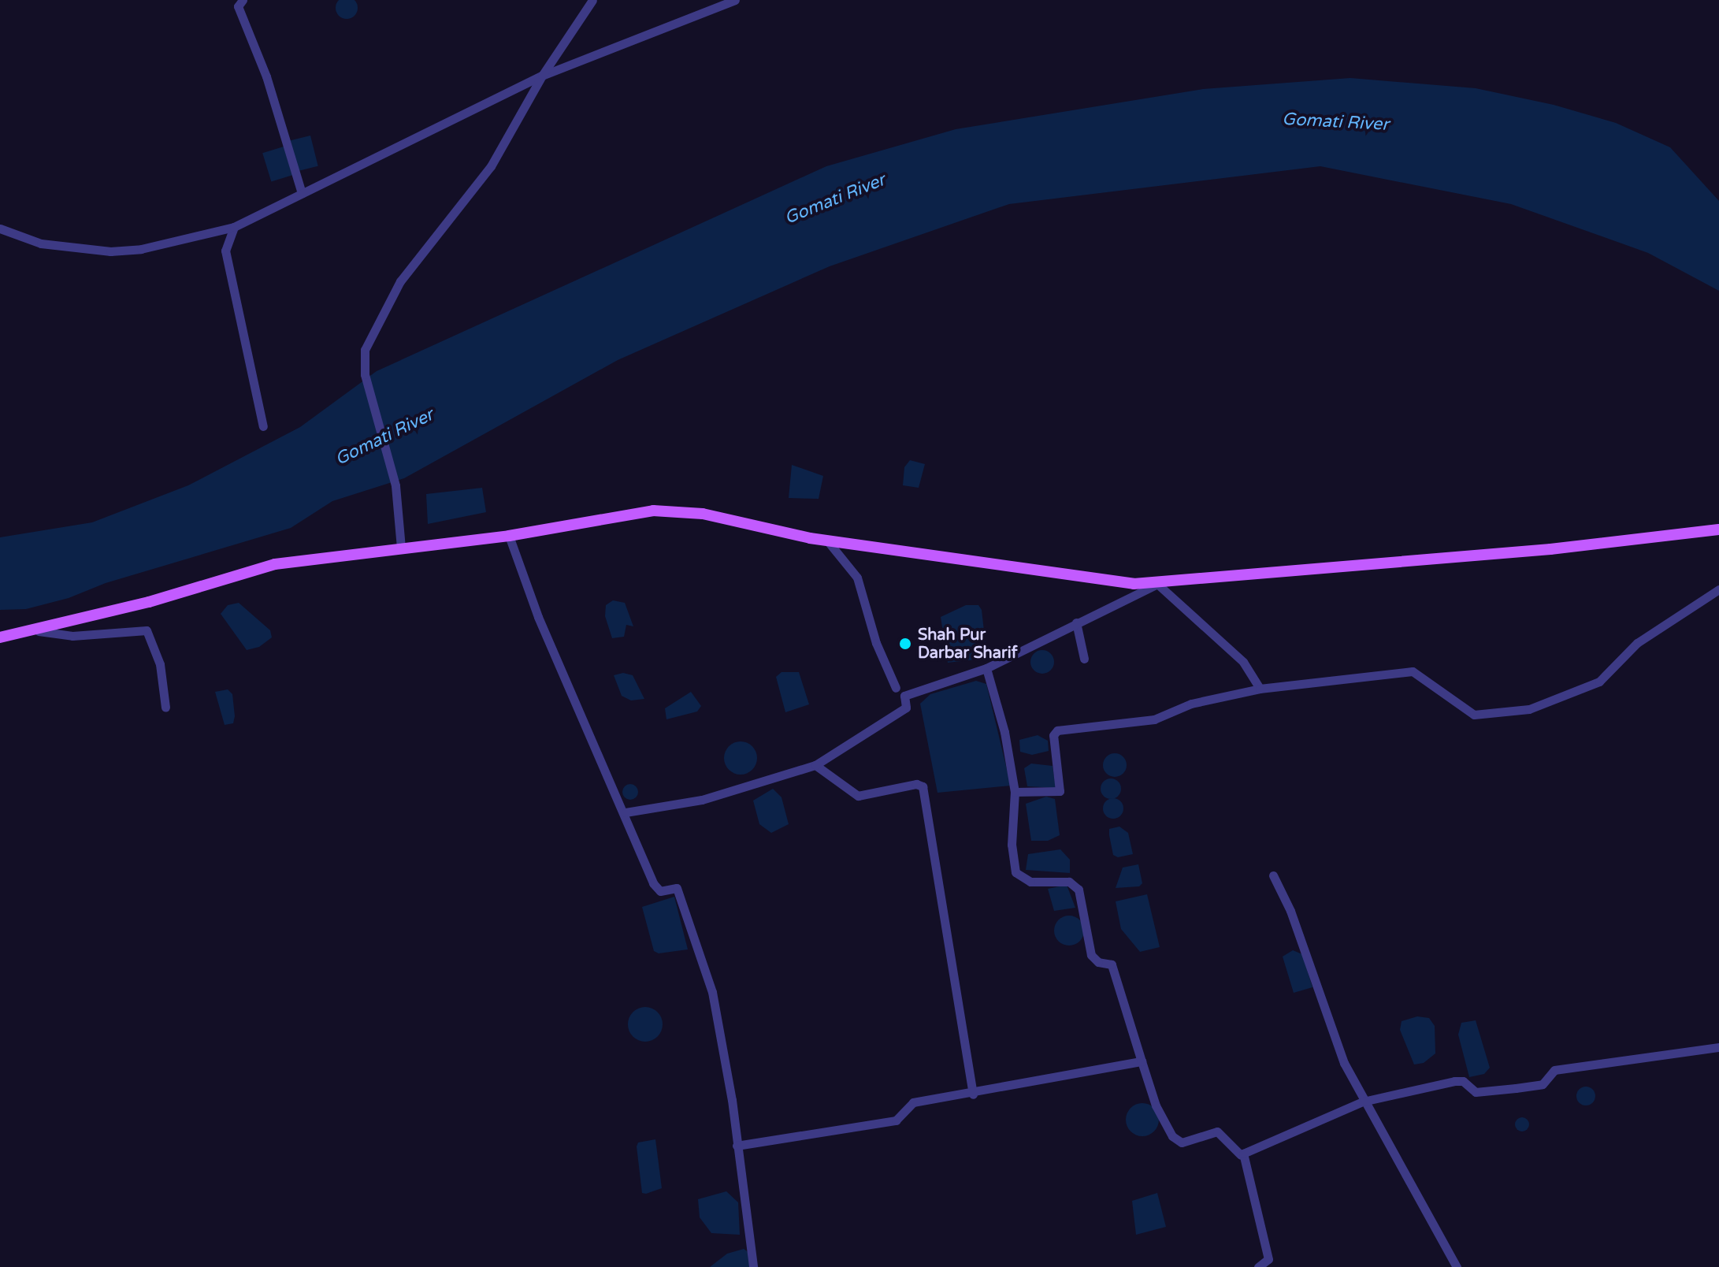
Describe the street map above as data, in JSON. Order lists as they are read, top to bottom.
{
  "water": ["Gomati River"],
  "places": ["Shah Pur Darbar Sharif"]
}
